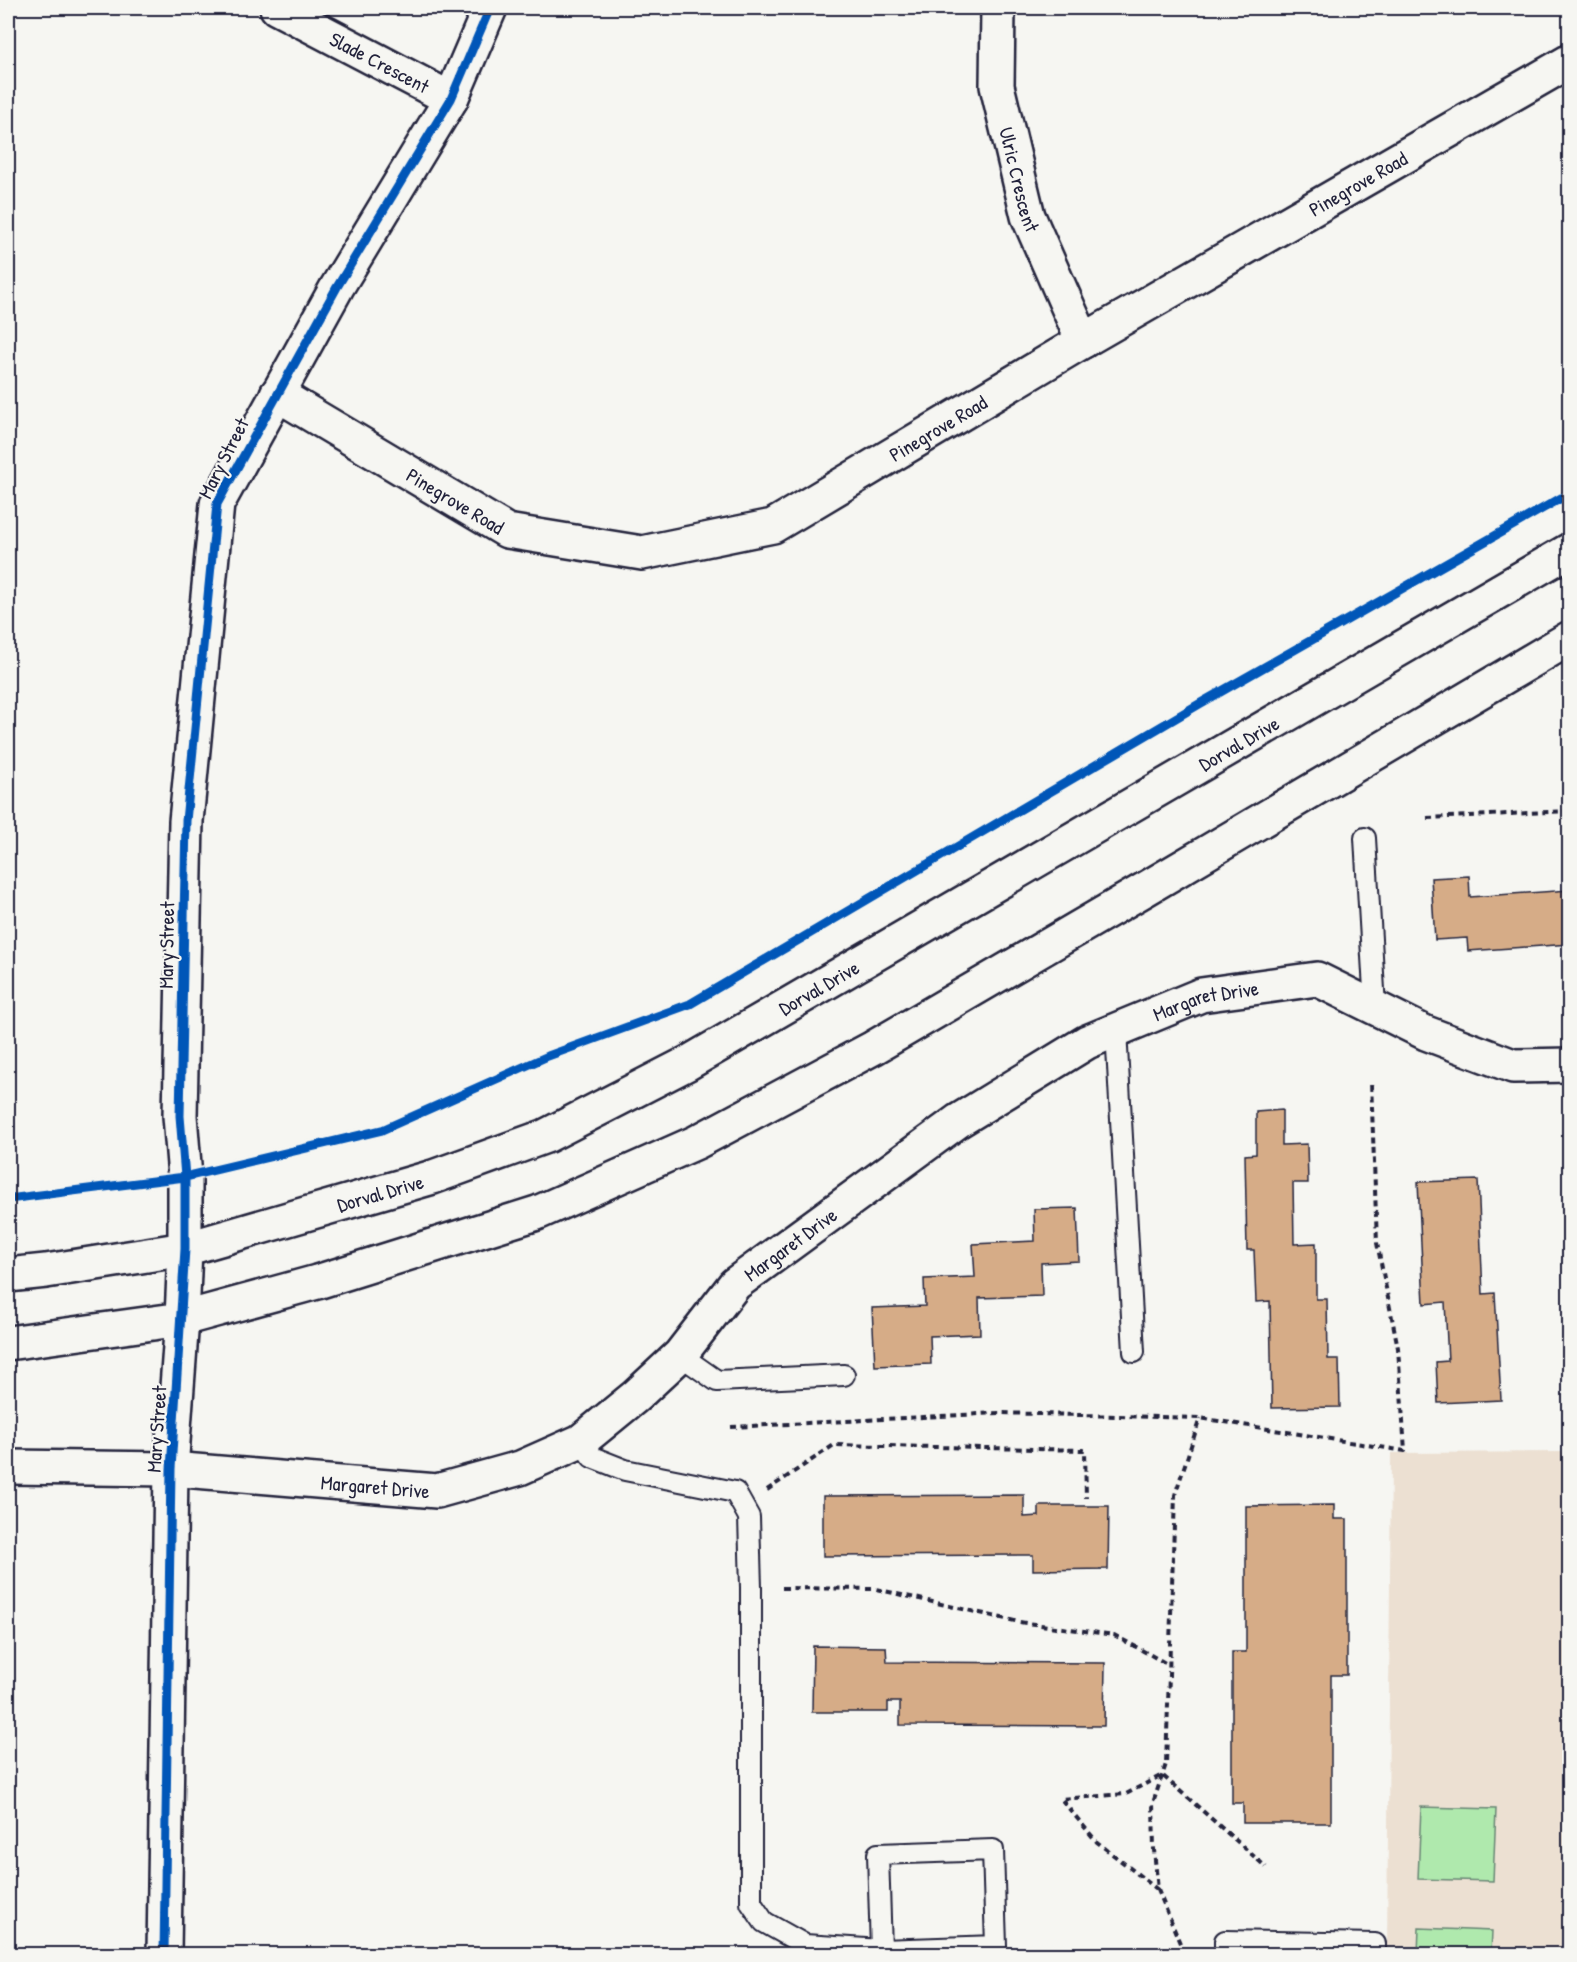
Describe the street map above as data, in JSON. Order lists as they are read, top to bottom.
{
  "streets": {
    "street": [
      "Slade Crescent",
      "Ulric Crescent",
      "Pinegrove Road",
      "Mary Street",
      "Dorval Drive",
      "Margaret Drive"
    ]
  },
  "crossings": [
    ["Slade Crescent", "Mary Street"],
    ["Ulric Crescent", "Pinegrove Road"],
    ["Pinegrove Road", "Mary Street"],
    ["Mary Street", "Dorval Drive"],
    ["Mary Street", "Margaret Drive"]
  ]
}
